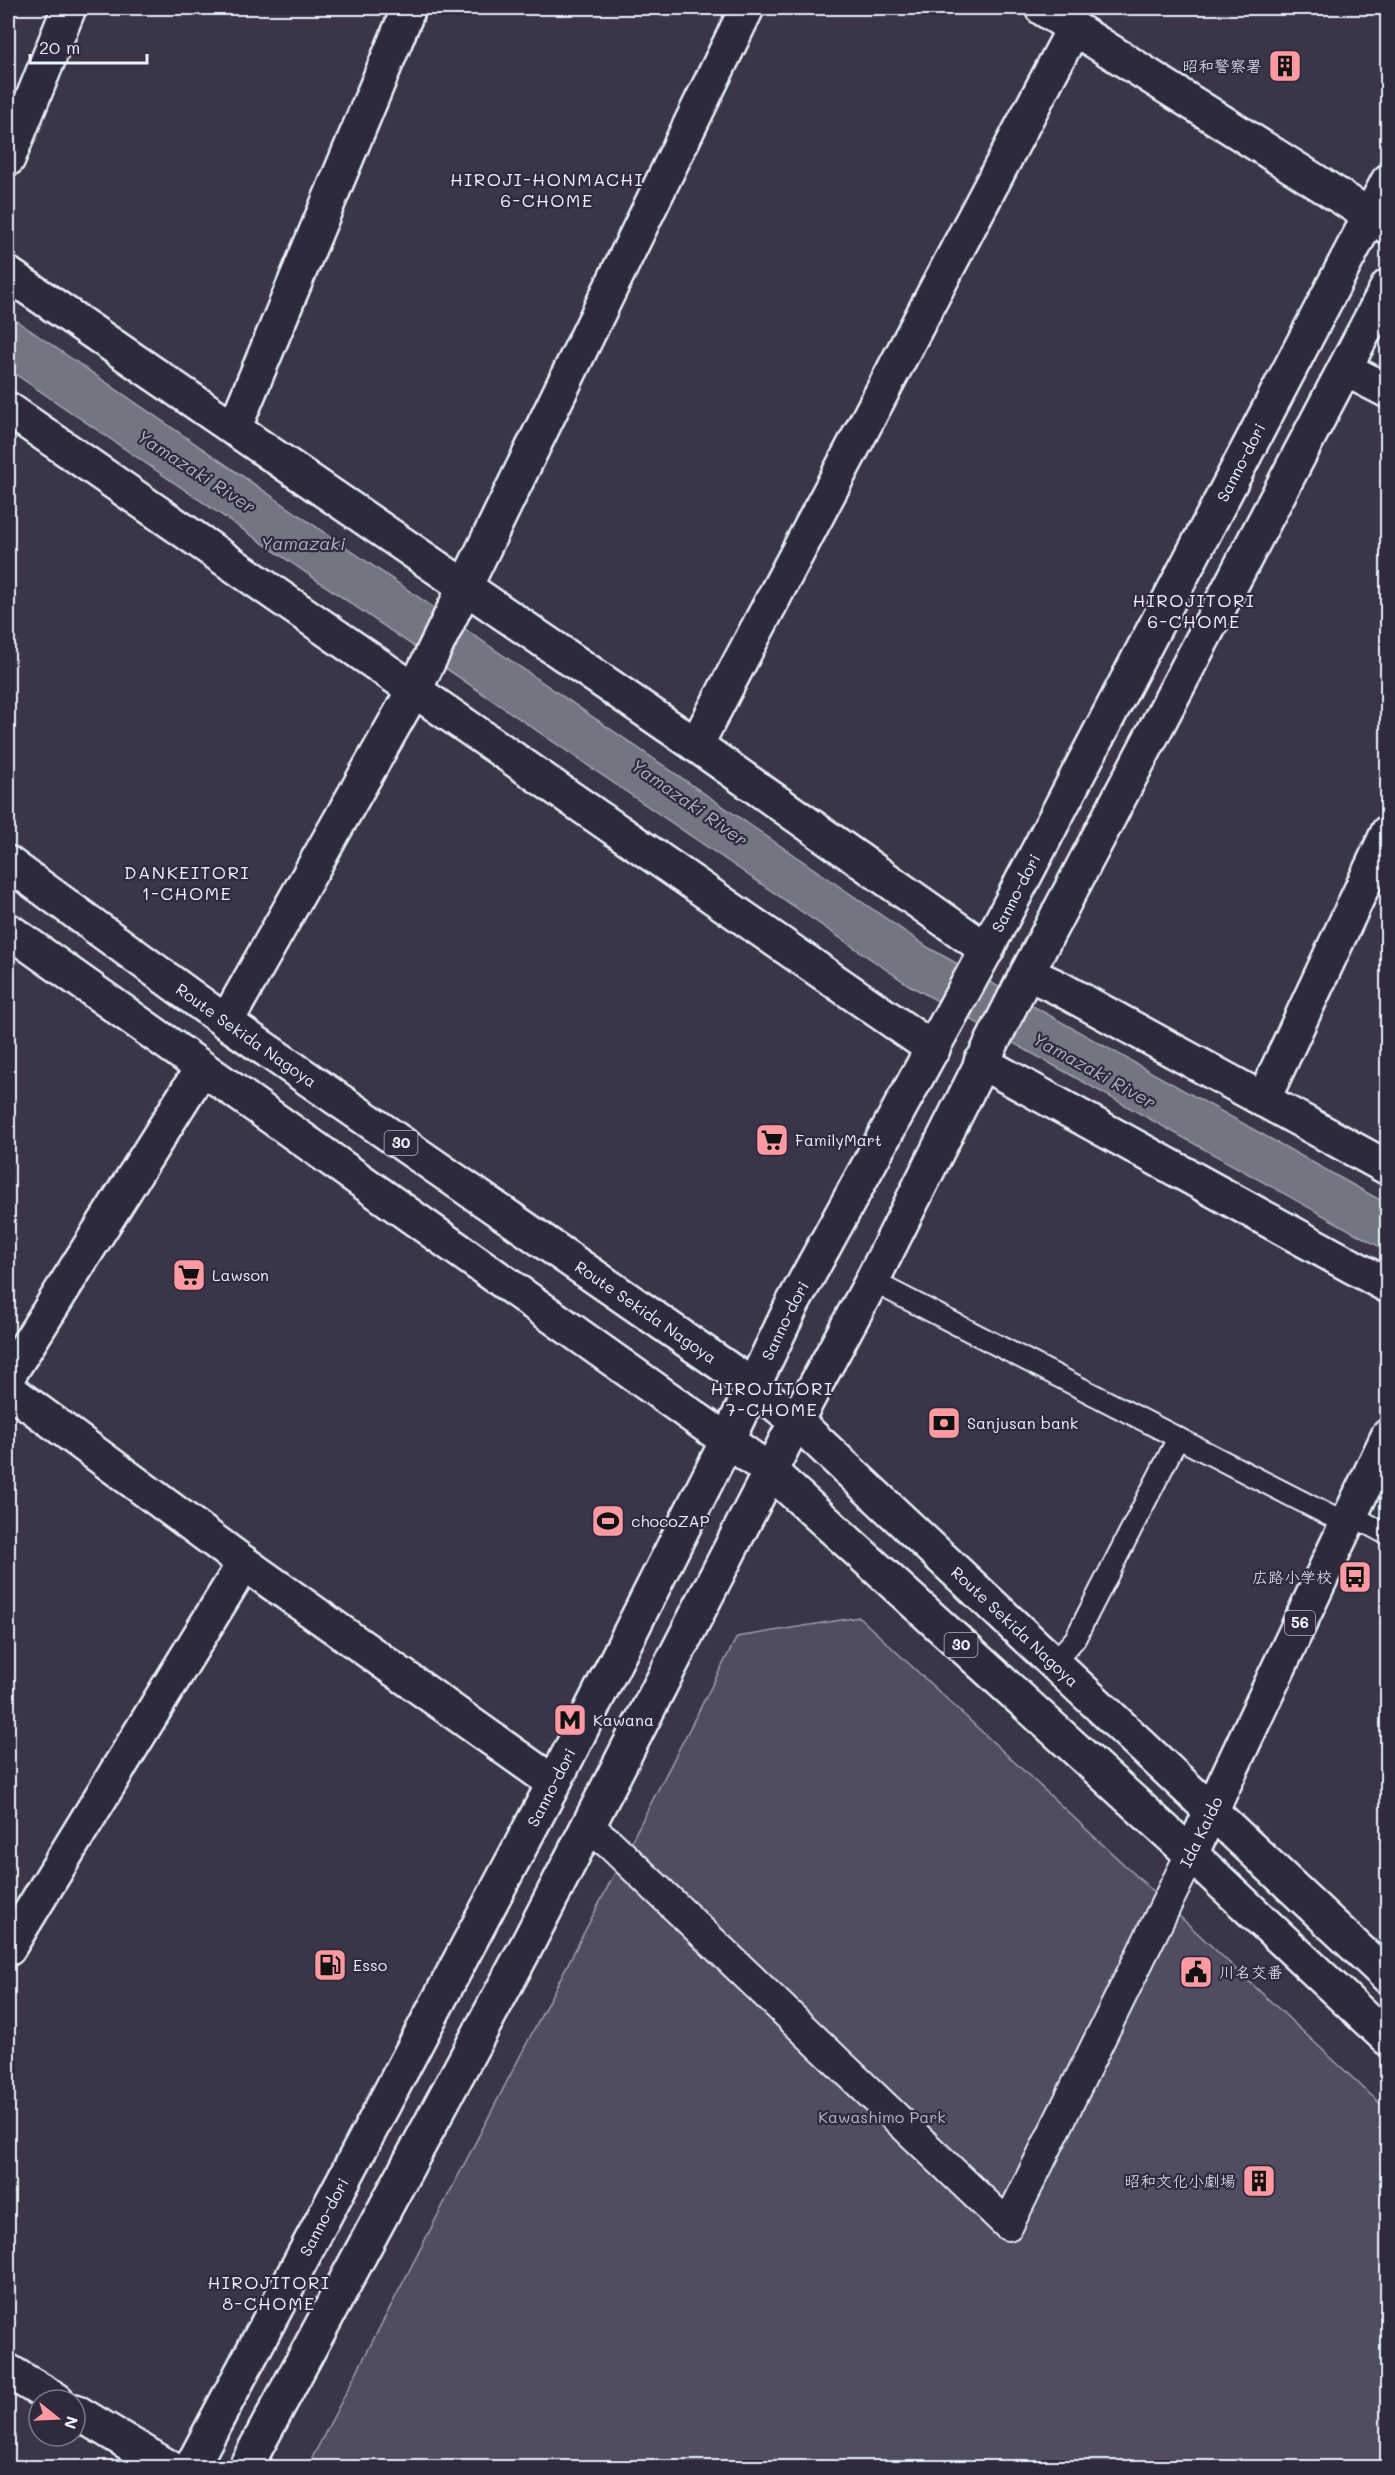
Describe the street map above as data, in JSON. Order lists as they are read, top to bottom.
{
  "streets": {
    "main road": [
      "Sanno-dori",
      "Route Sekida Nagoya",
      "30",
      "56",
      "Ida Kaido"
    ]
  },
  "crossings": [
    ["Sanno-dori", "Route Sekida Nagoya"],
    ["Sanno-dori", "30"],
    ["Route Sekida Nagoya", "Ida Kaido"],
    ["30", "Ida Kaido"]
  ],
  "districts": [
    "HIROJI-HONMACHI 6-CHOME",
    "HIROJITORI 6-CHOME",
    "DANKEITORI 1-CHOME",
    "HIROJITORI 7-CHOME",
    "HIROJITORI 8-CHOME"
  ],
  "water": ["Yamazaki River", "Yamazaki"],
  "parks": ["Kawashimo Park"],
  "places": {
    "building": ["昭和警察署", "昭和文化小劇場"],
    "supermarket": ["FamilyMart", "Lawson"],
    "bank": ["Sanjusan bank"],
    "sports": ["chocoZAP"],
    "bus stop": ["広路小学校"],
    "metro station": ["Kawana"],
    "fuel station": ["Esso"],
    "public building": ["川名交番"]
  },
  "scale_bar": "20 m",
  "north": "right"
}
